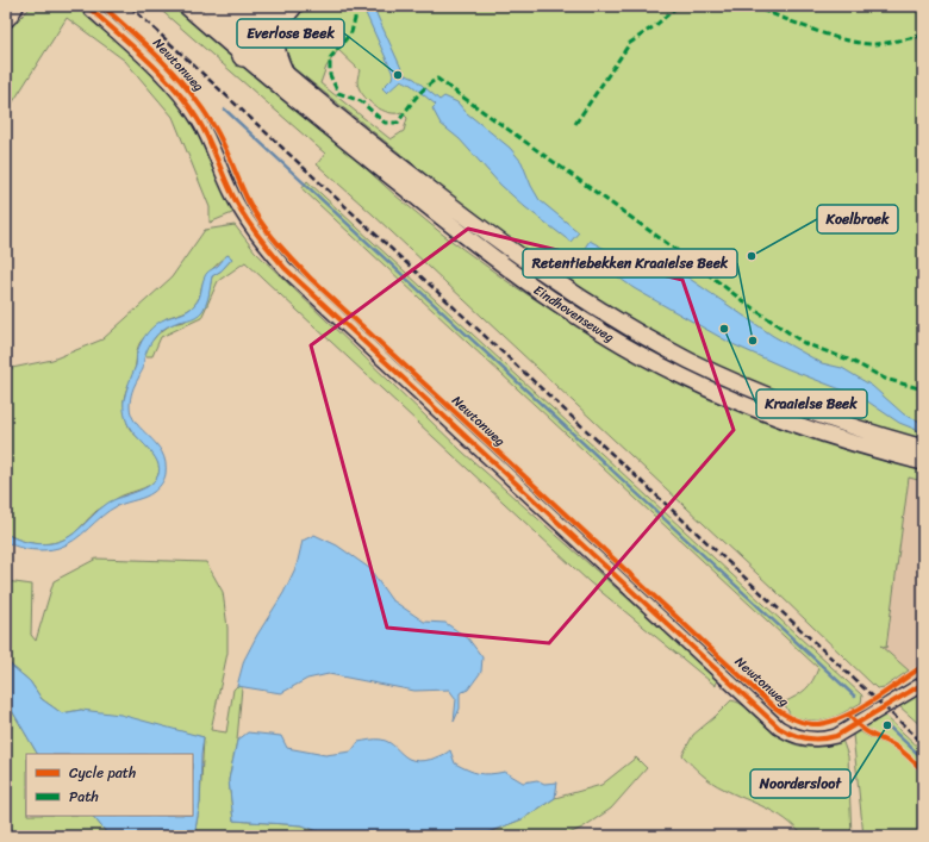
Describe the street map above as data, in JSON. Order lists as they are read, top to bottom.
{
  "streets": {
    "main road": ["Eindhovenseweg"],
    "street": ["Newtonweg"]
  },
  "places": [
    "Everlose Beek",
    "Koelbroek",
    "Kraaielse Beek",
    "Retentiebekken Kraaielse Beek",
    "Noordersloot"
  ],
  "legend": ["Cycle path", "Path"]
}
